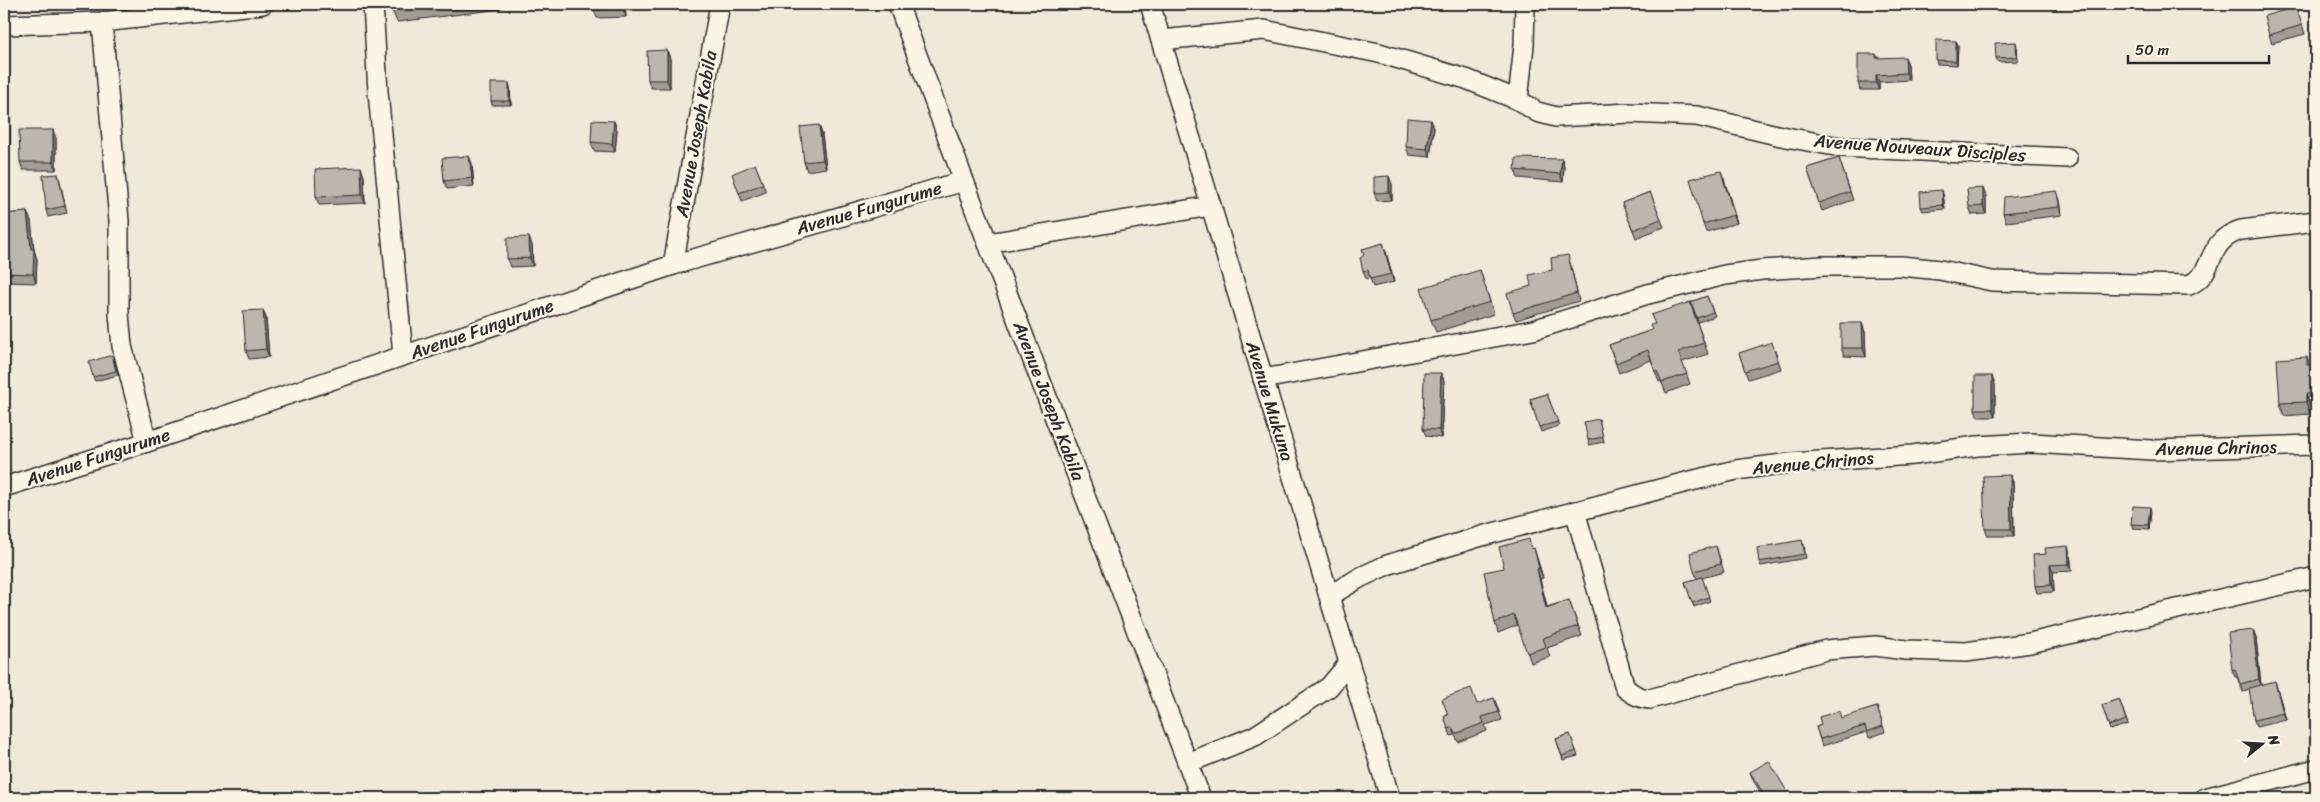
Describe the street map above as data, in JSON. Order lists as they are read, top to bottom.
{
  "streets": {
    "street": [
      "Avenue Joseph Kabila",
      "Avenue Nouveaux Disciples",
      "Avenue Fungurume",
      "Avenue Mukuna",
      "Avenue Chrinos"
    ]
  },
  "crossings": [
    ["Avenue Joseph Kabila", "Avenue Fungurume"],
    ["Avenue Nouveaux Disciples", "Avenue Mukuna"],
    ["Avenue Mukuna", "Avenue Chrinos"]
  ],
  "scale_bar": "50 m",
  "north": "right"
}
